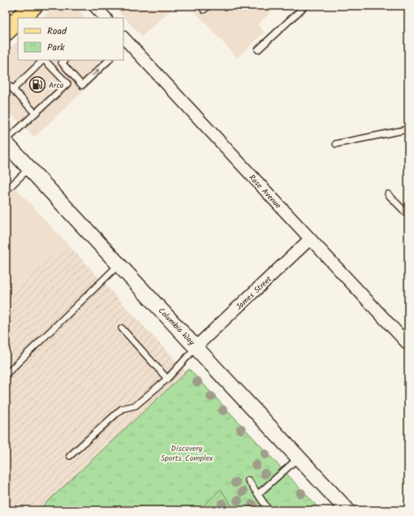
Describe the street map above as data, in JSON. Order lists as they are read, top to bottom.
{
  "streets": {
    "street": ["Rose Avenue", "James Street", "Columbia Way"]
  },
  "crossings": [
    ["Rose Avenue", "James Street"],
    ["James Street", "Columbia Way"]
  ],
  "parks": ["Discovery Sports Complex"],
  "places": {
    "fuel station": ["Arco"]
  },
  "legend": ["Road", "Park"]
}
